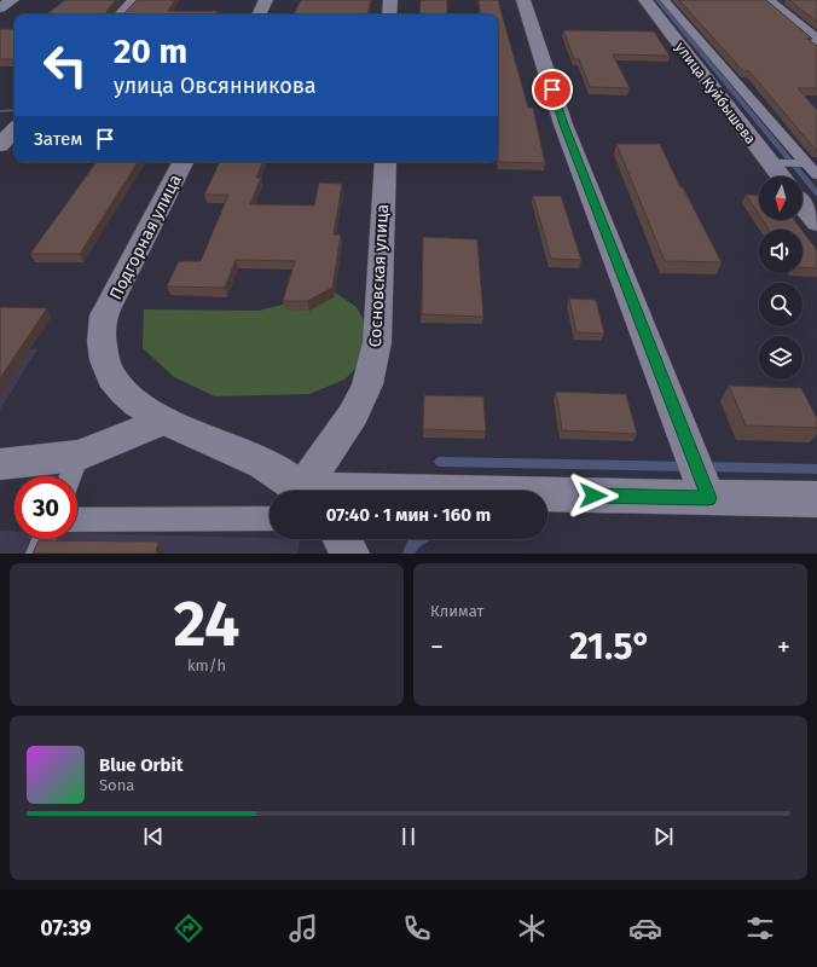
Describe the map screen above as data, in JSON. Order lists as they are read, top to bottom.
{
  "streets": {
    "street": ["улица Куйбышева", "Подгорная улица", "Сосновская улица"]
  },
  "north": "bottom",
  "page": {
    "turn": ["20 m", "улица Овсянникова"],
    "then": "Затем",
    "limit": "30",
    "trip": "07:40 · 1 мин · 160 m",
    "tile": [
      ["24", "km/h"],
      "Климат"
    ],
    "heat": ["−", "21.5°", "+"],
    "song": ["Blue Orbit", "Sona"],
    "tabs": "07:39"
  }
}
